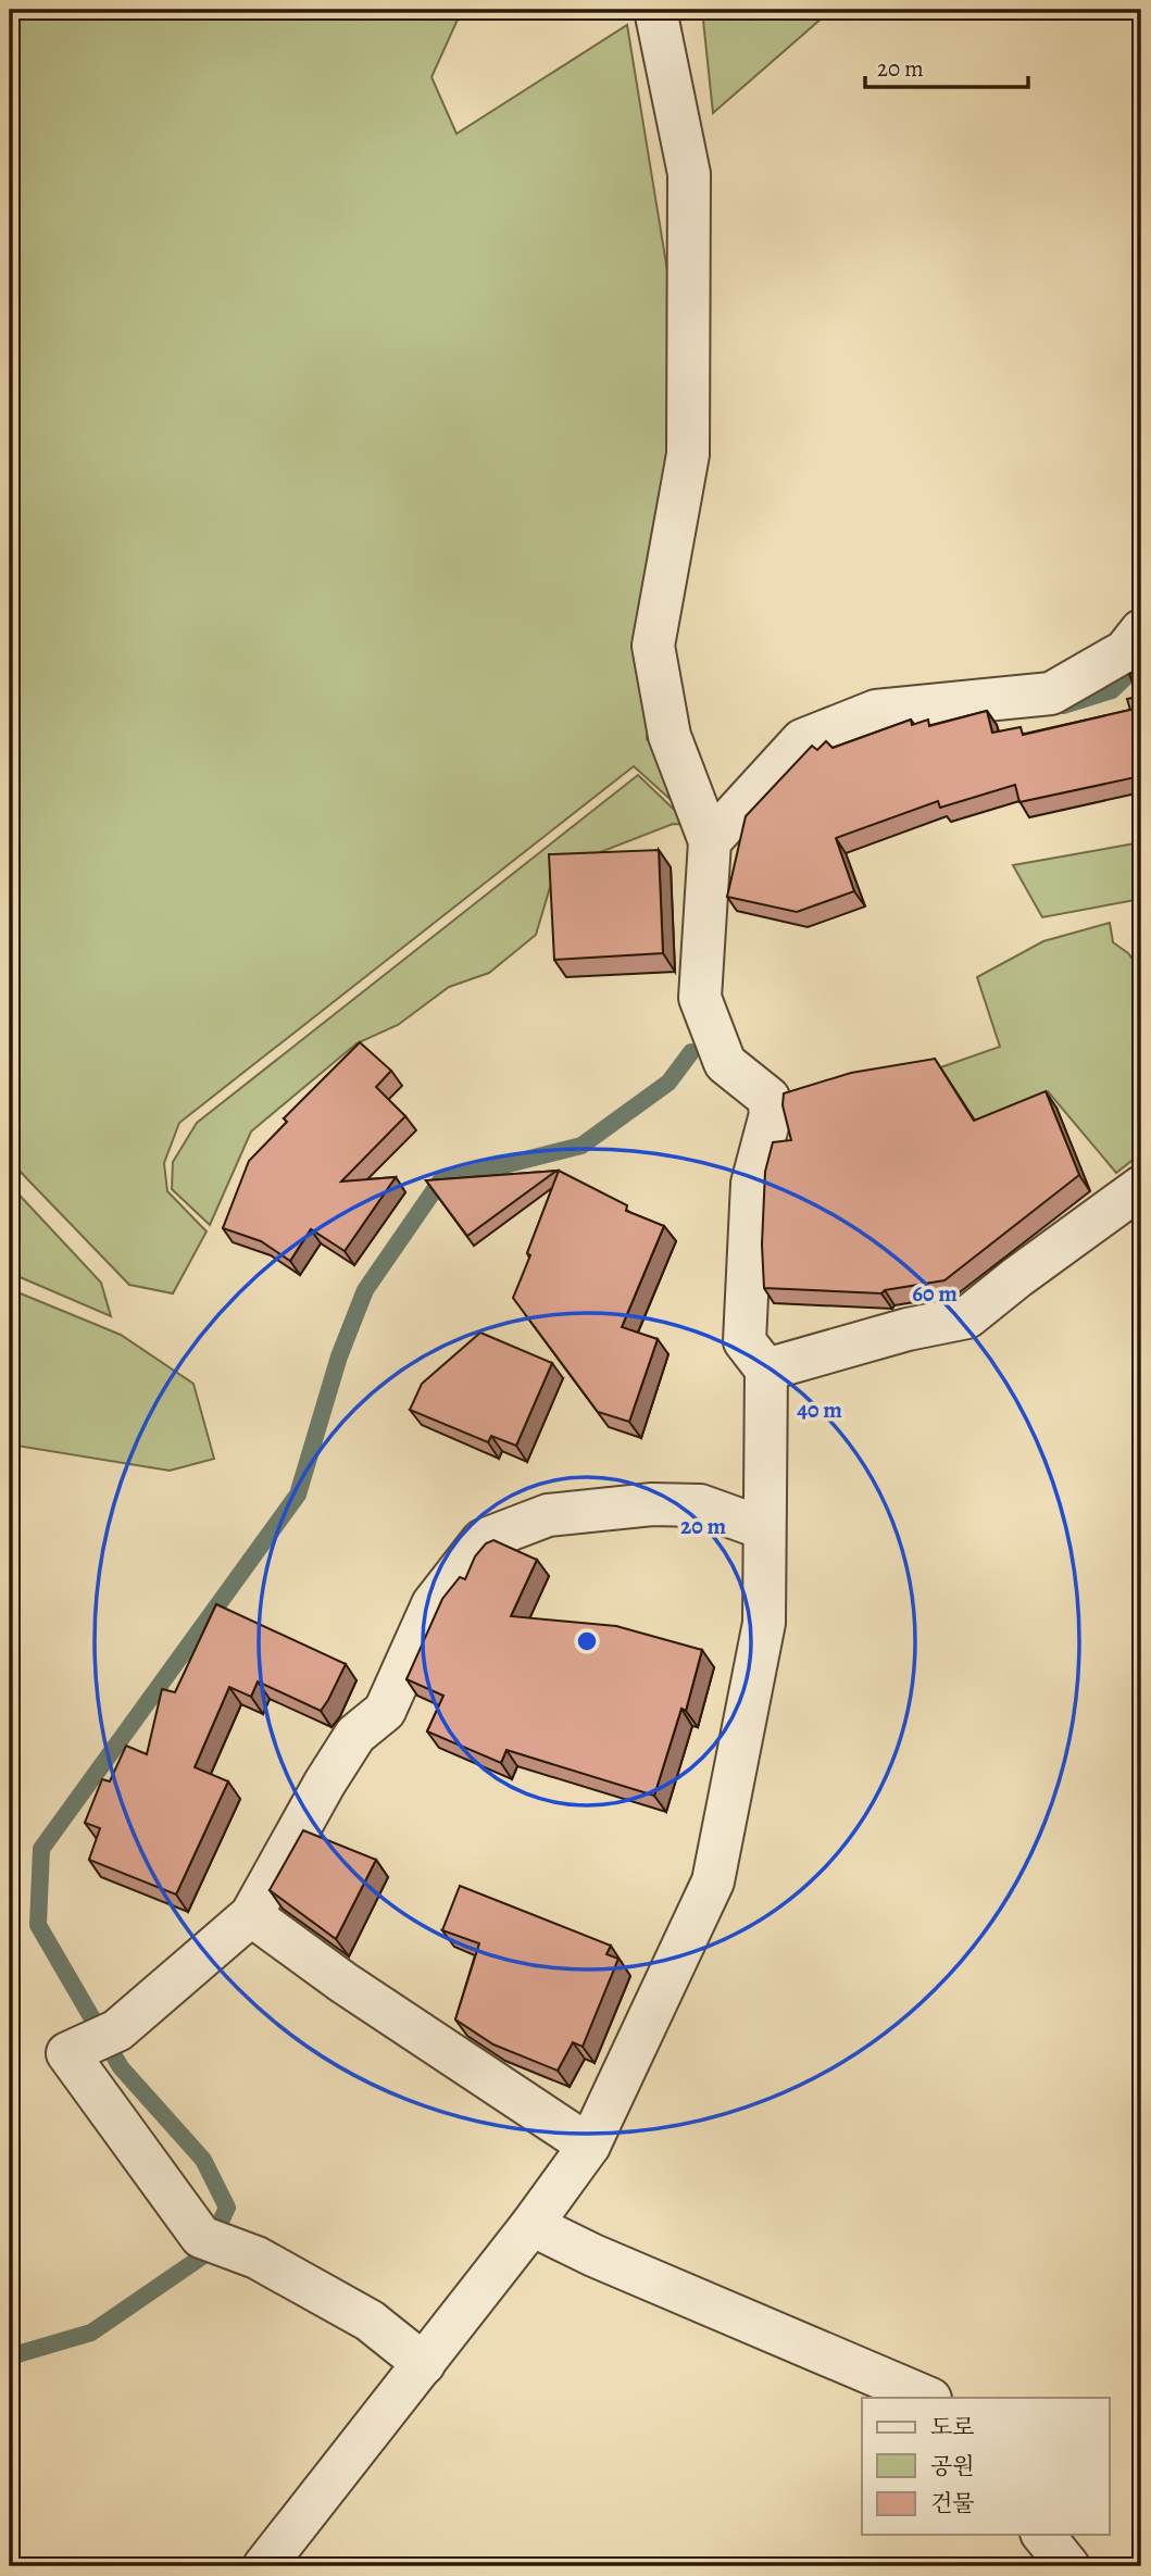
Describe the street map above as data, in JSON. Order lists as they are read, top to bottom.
{
  "legend": ["도로", "공원", "건물"],
  "scale_bar": "20 m",
  "rings": ["60 m", "40 m", "20 m"]
}
